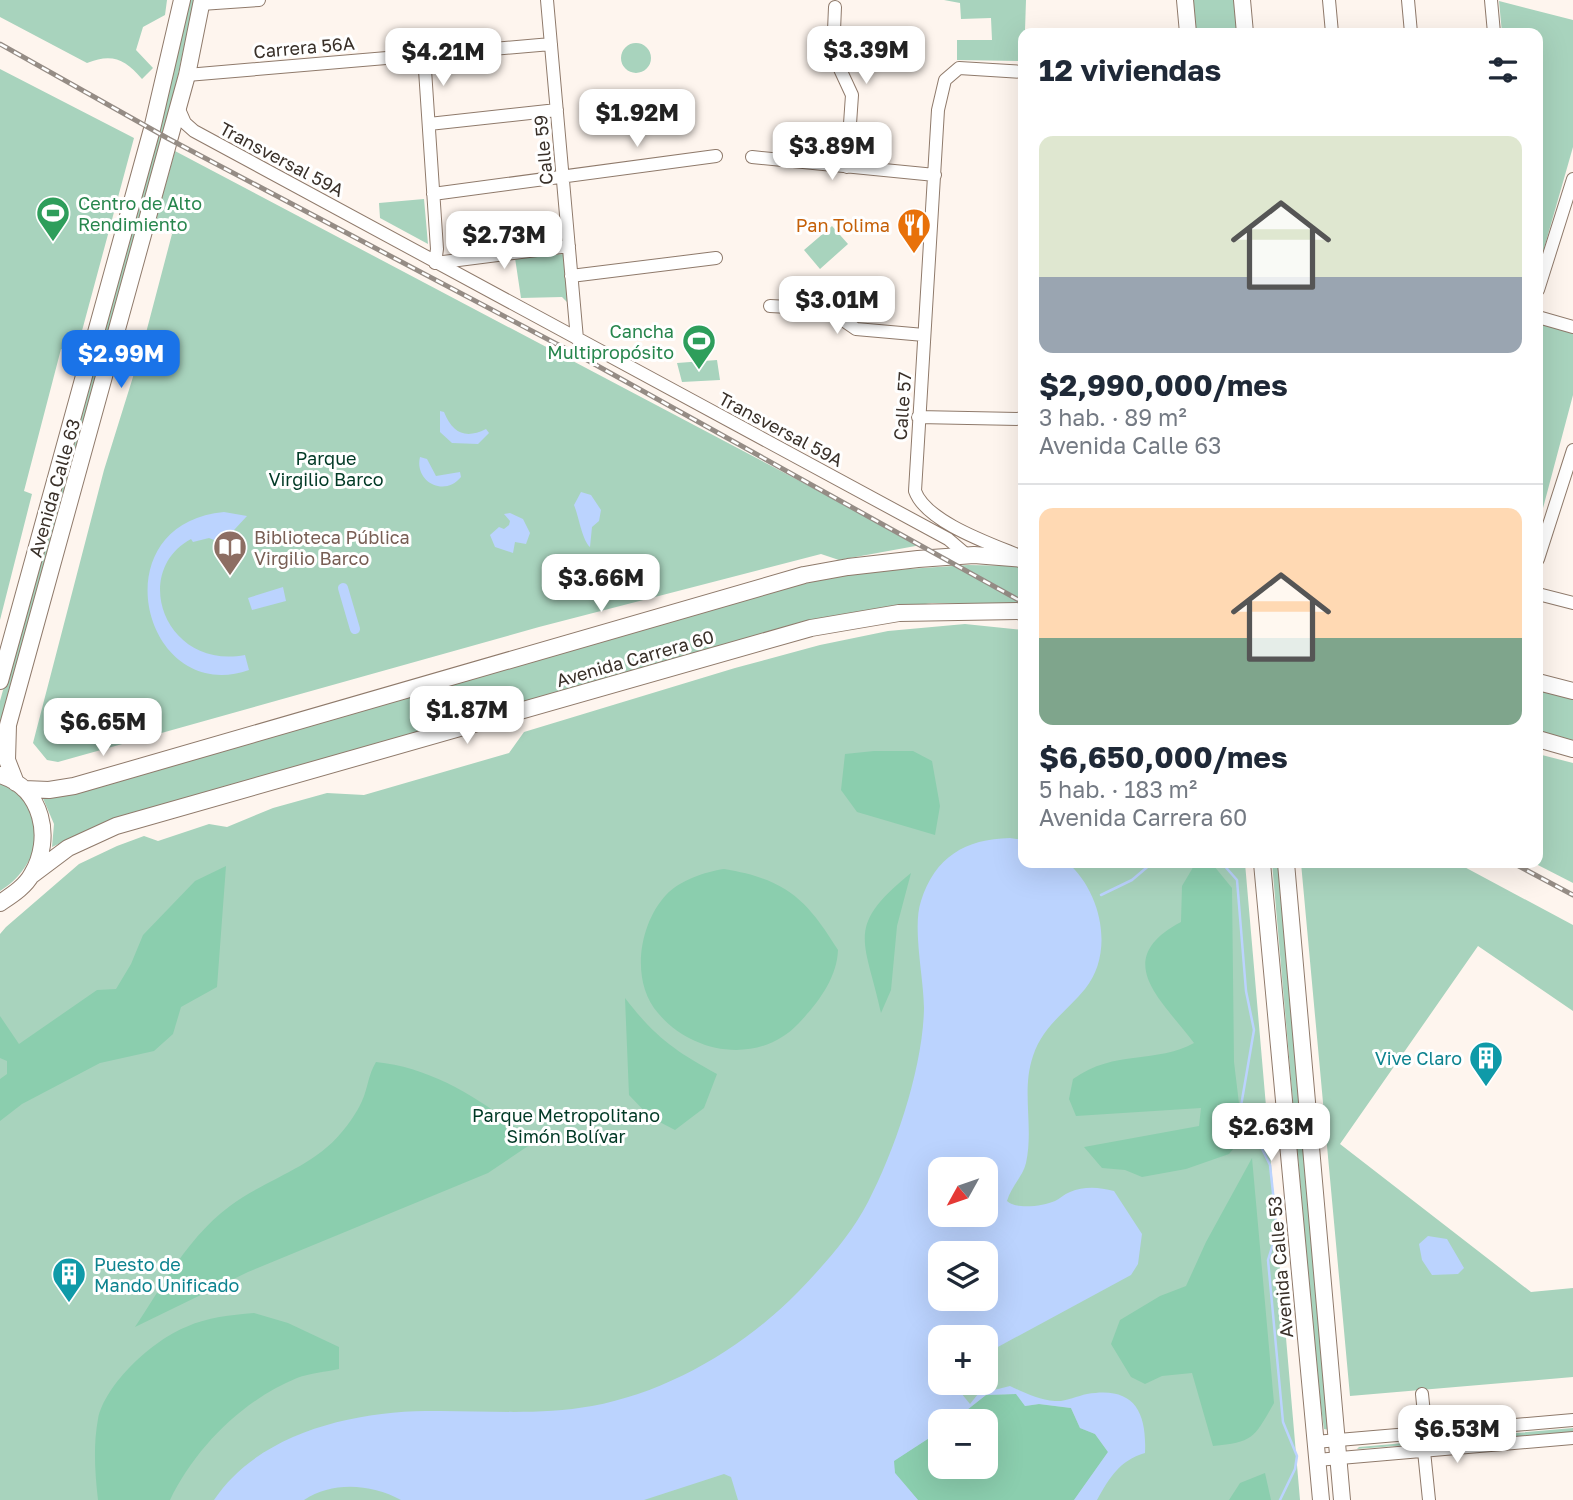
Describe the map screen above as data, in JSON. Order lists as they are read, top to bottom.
{
  "streets": {
    "main road": ["Avenida Calle 63", "Avenida Carrera 60", "Avenida Calle 53"],
    "street": [
      "Carrera 56A",
      "Calle 59",
      "Transversal 59A",
      "Calle 57"
    ]
  },
  "crossings": [
    ["Carrera 56A", "Calle 59"],
    ["Carrera 56A", "Avenida Calle 63"],
    ["Calle 59", "Transversal 59A"],
    ["Transversal 59A", "Avenida Calle 63"],
    ["Transversal 59A", "Avenida Carrera 60"],
    ["Avenida Calle 63", "Avenida Carrera 60"]
  ],
  "parks": ["Parque Virgilio Barco", "Parque Metropolitano Simón Bolívar"],
  "places": {
    "sports": ["Centro de Alto Rendimiento", "Cancha Multipropósito"],
    "restaurant": ["Pan Tolima"],
    "library": ["Biblioteca Pública Virgilio Barco"],
    "building": ["Vive Claro", "Puesto de Mando Unificado"]
  },
  "north": "bottom left",
  "page": {
    "price": [
      "$3.39M",
      "$4.21M",
      "$1.92M",
      "$3.89M",
      "$2.73M",
      "$3.01M",
      "$2.99M",
      "$3.66M",
      "$1.87M",
      "$6.65M",
      "$2.63M",
      "$6.53M"
    ],
    "heading": "12 viviendas",
    "list": [
      {
        "name": "$2,990,000/mes",
        "note": "3 hab. · 89 m² · Avenida Calle 63"
      },
      {
        "name": "$6,650,000/mes",
        "note": "5 hab. · 183 m² · Avenida Carrera 60"
      }
    ],
    "map_buttons": ["+", "−"]
  }
}
